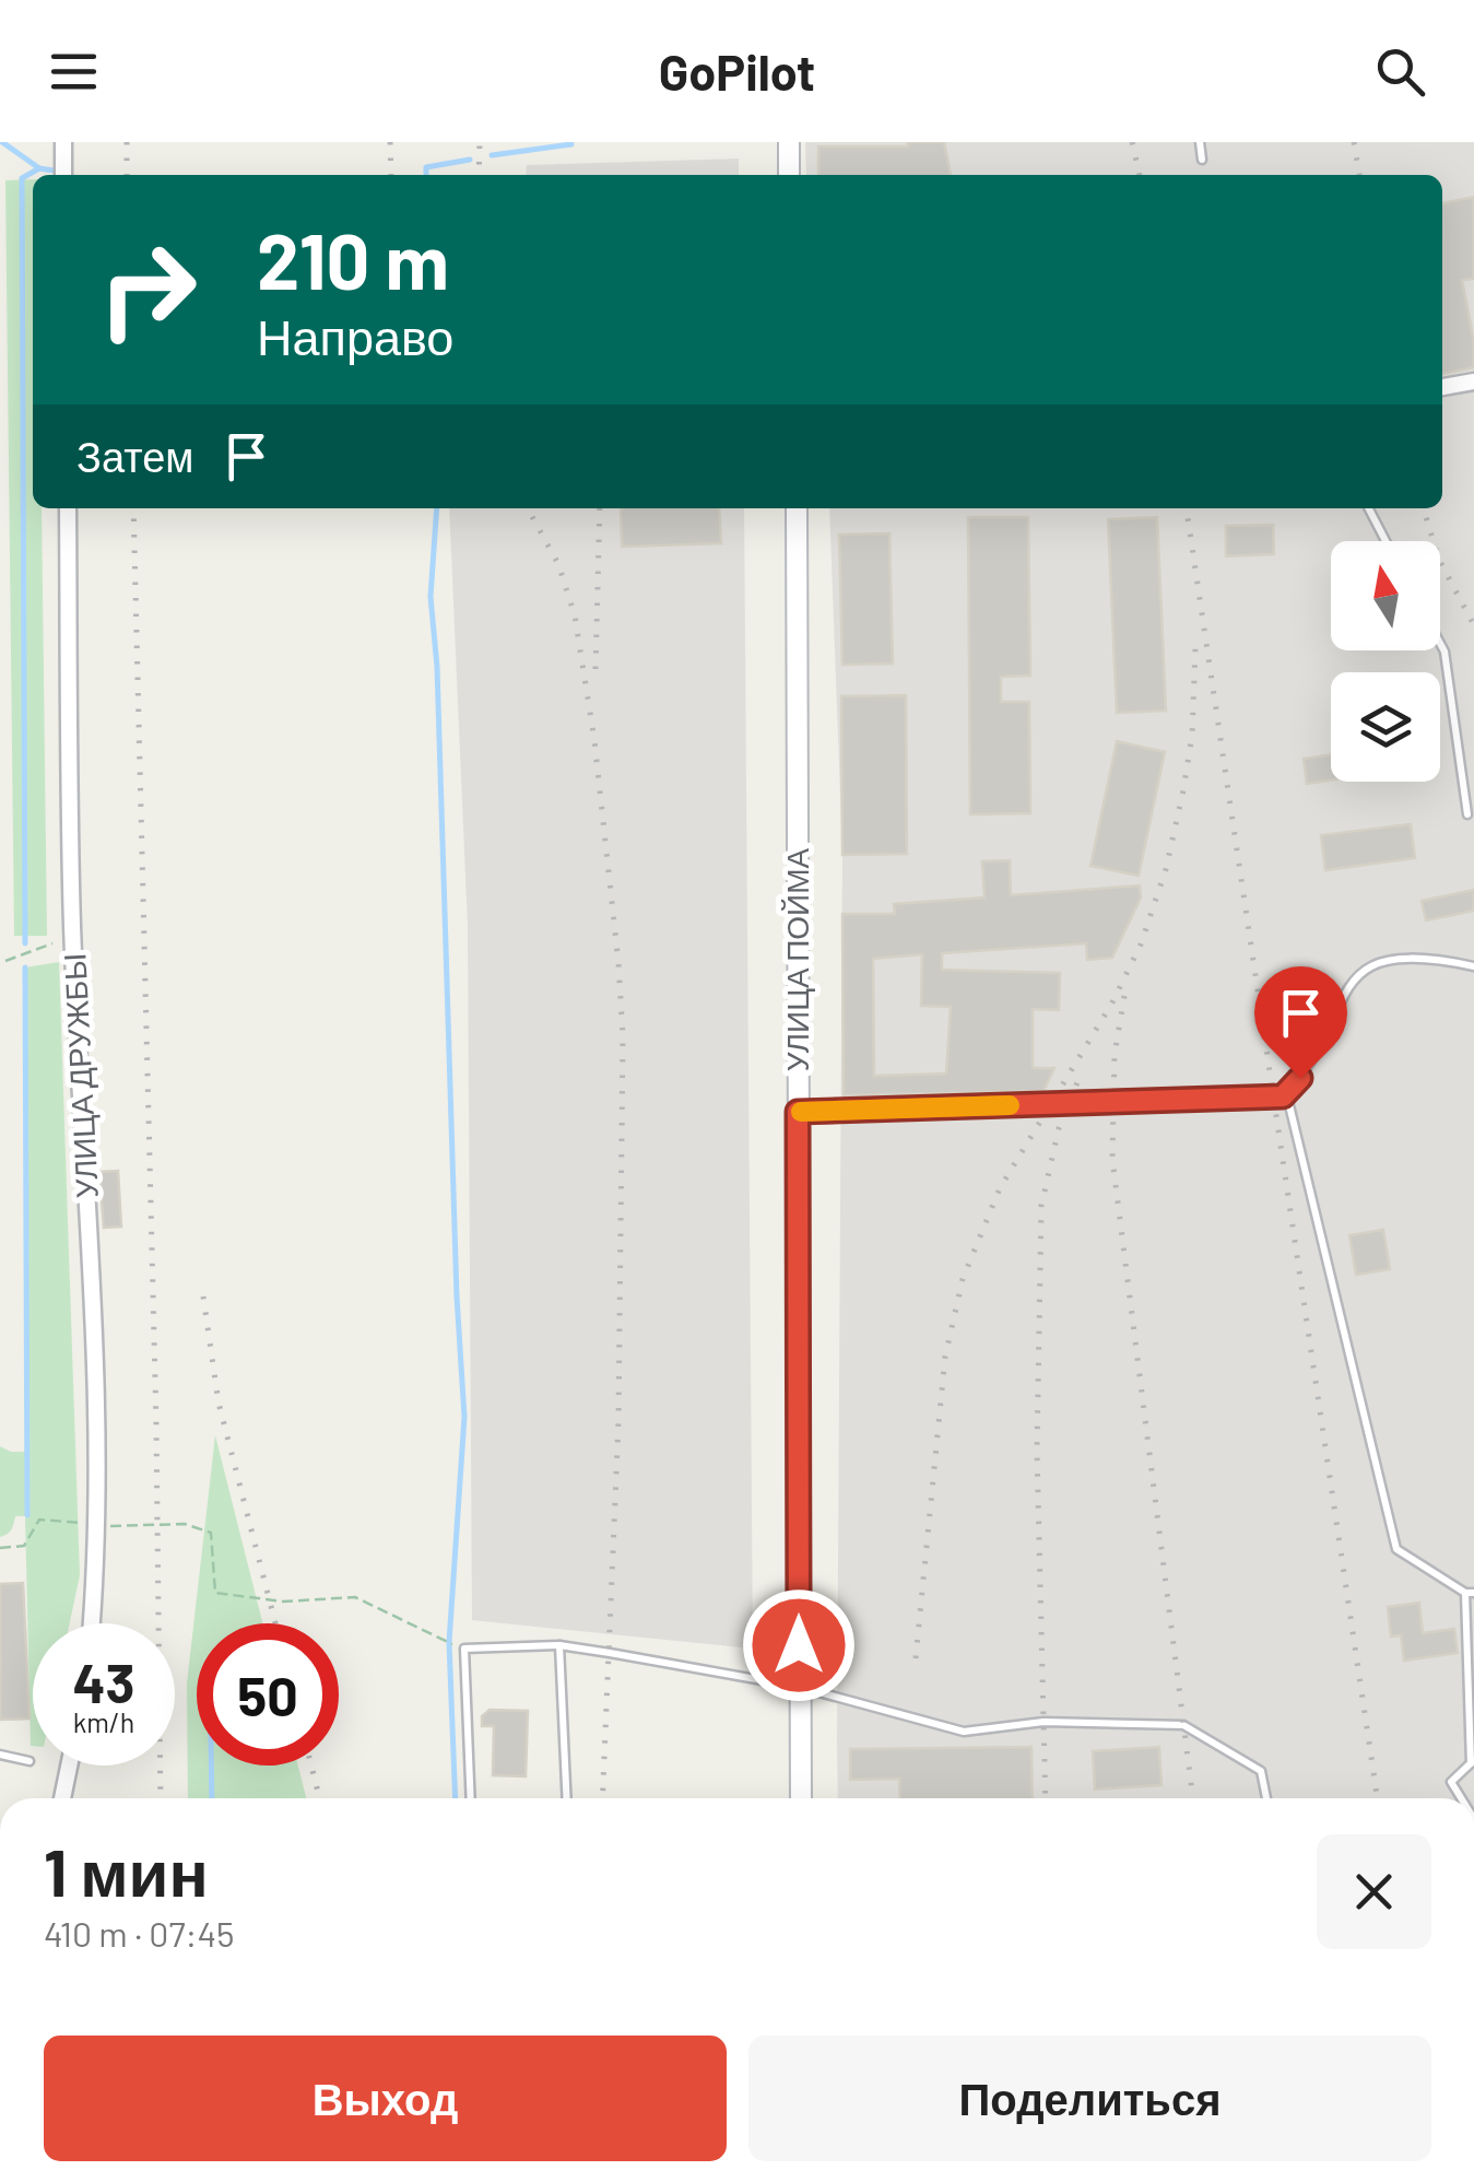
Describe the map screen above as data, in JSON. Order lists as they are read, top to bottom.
{
  "streets": {
    "main road": ["УЛИЦА ПОЙМА"],
    "street": ["УЛИЦА ДРУЖБЫ"]
  },
  "north": "top",
  "page": {
    "header": "GoPilot",
    "turn": ["210 m", "Направо"],
    "then": "Затем",
    "speed": "43 km/h",
    "limit": "50",
    "heading": ["1 мин", "410 m · 07:45"],
    "buttons": ["Выход", "Поделиться"]
  }
}
